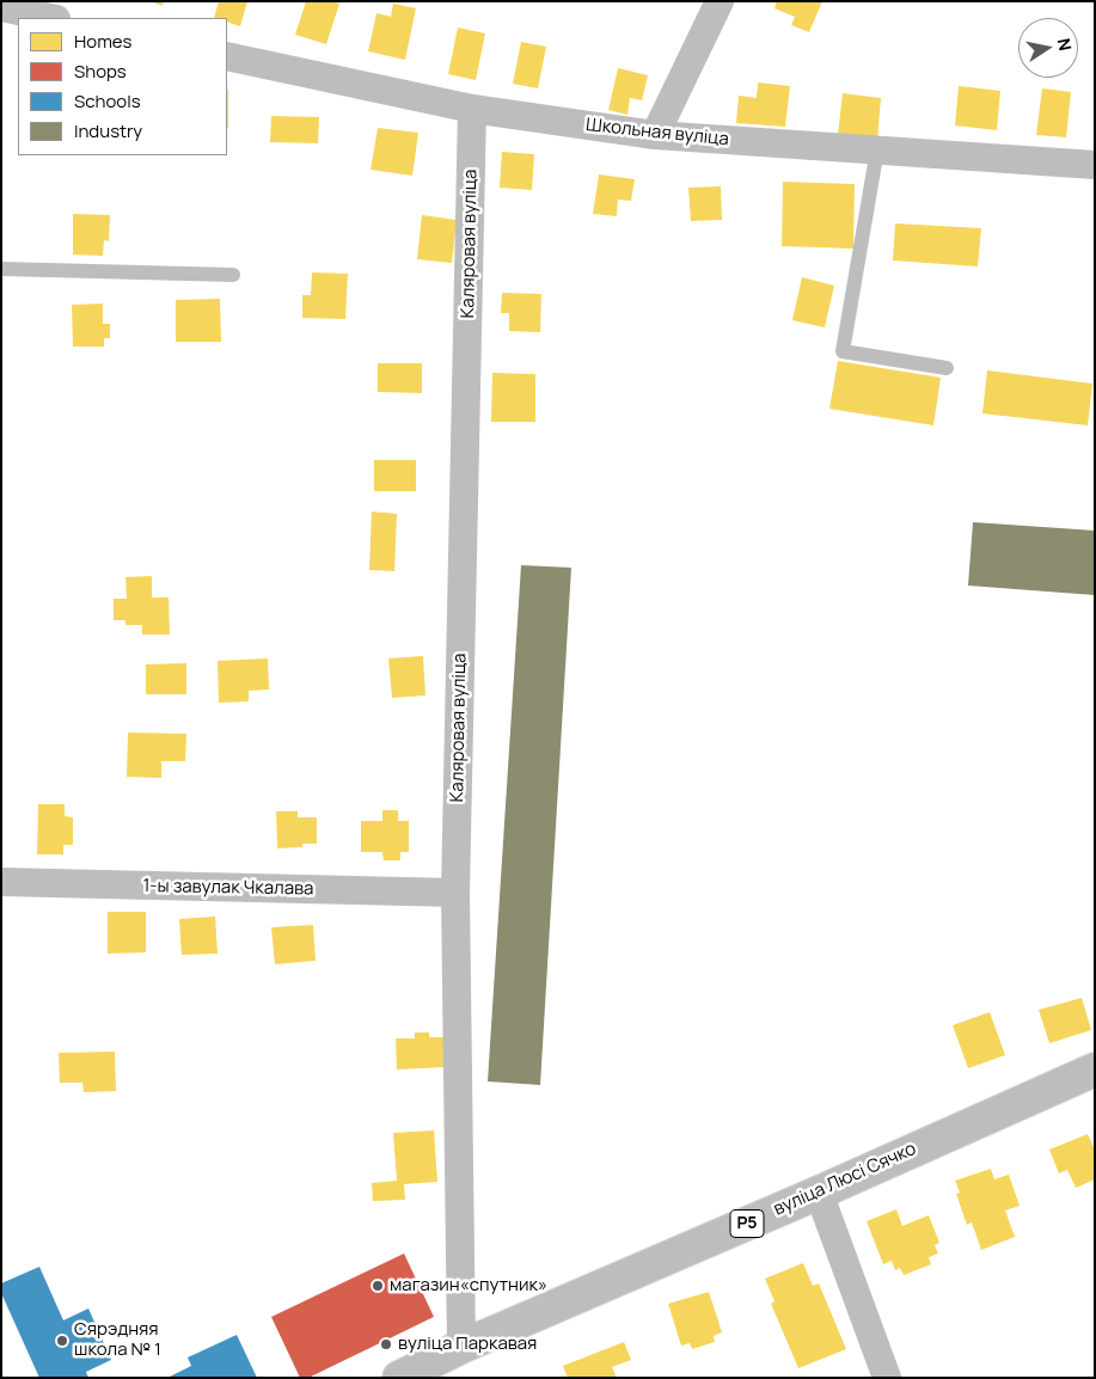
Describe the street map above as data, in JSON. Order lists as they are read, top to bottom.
{
  "streets": {
    "main road": ["вуліца Люсі Сячко", "Р5"],
    "street": ["Школьная вуліца", "Каляровая вуліца", "1-ы завулак Чкалава"]
  },
  "crossings": [
    ["Школьная вуліца", "Каляровая вуліца"],
    ["Каляровая вуліца", "1-ы завулак Чкалава"],
    ["Каляровая вуліца", "вуліца Люсі Сячко"]
  ],
  "places": ["магазин«спутник»", "Сярэдняя школа № 1", "вуліца Паркавая"],
  "legend": [
    "Homes",
    "Shops",
    "Schools",
    "Industry"
  ],
  "north": "right"
}
